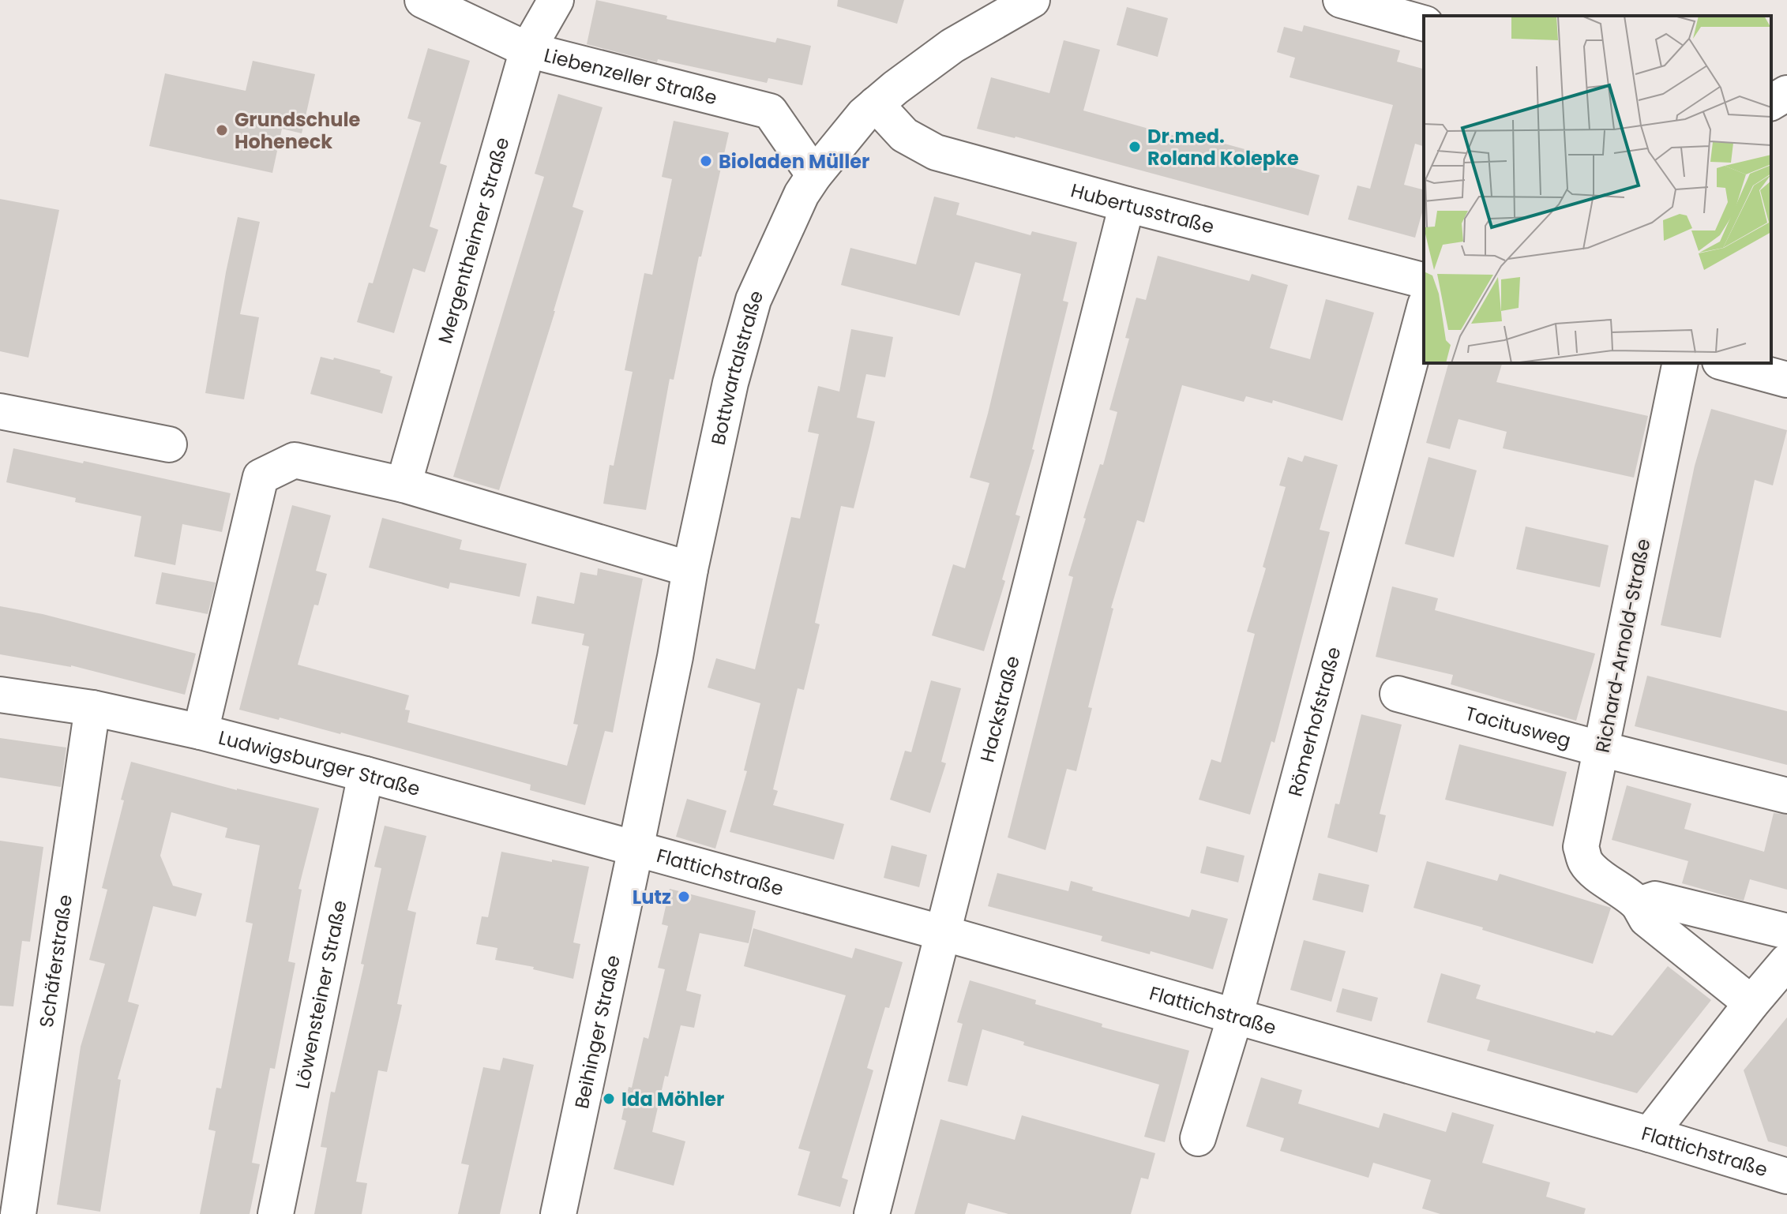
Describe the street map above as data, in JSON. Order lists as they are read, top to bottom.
{
  "streets": {
    "street": [
      "Liebenzeller Straße",
      "Hubertusstraße",
      "Mergentheimer Straße",
      "Bottwartalstraße",
      "Richard-Arnold-Straße",
      "Hackstraße",
      "Römerhofstraße",
      "Tacitusweg",
      "Ludwigsburger Straße",
      "Flattichstraße",
      "Schäferstraße",
      "Löwensteiner Straße",
      "Beihinger Straße"
    ]
  },
  "crossings": [
    ["Liebenzeller Straße", "Mergentheimer Straße"],
    ["Liebenzeller Straße", "Bottwartalstraße"],
    ["Hubertusstraße", "Bottwartalstraße"],
    ["Hubertusstraße", "Hackstraße"],
    ["Bottwartalstraße", "Ludwigsburger Straße"],
    ["Bottwartalstraße", "Flattichstraße"],
    ["Bottwartalstraße", "Beihinger Straße"],
    ["Richard-Arnold-Straße", "Tacitusweg"],
    ["Hackstraße", "Flattichstraße"],
    ["Römerhofstraße", "Flattichstraße"],
    ["Ludwigsburger Straße", "Flattichstraße"],
    ["Ludwigsburger Straße", "Schäferstraße"],
    ["Ludwigsburger Straße", "Löwensteiner Straße"],
    ["Ludwigsburger Straße", "Beihinger Straße"],
    ["Flattichstraße", "Beihinger Straße"]
  ],
  "places": [
    "Grundschule Hoheneck",
    "Dr.med. Roland Kolepke",
    "Bioladen Müller",
    "Lutz",
    "Ida Möhler"
  ]
}
